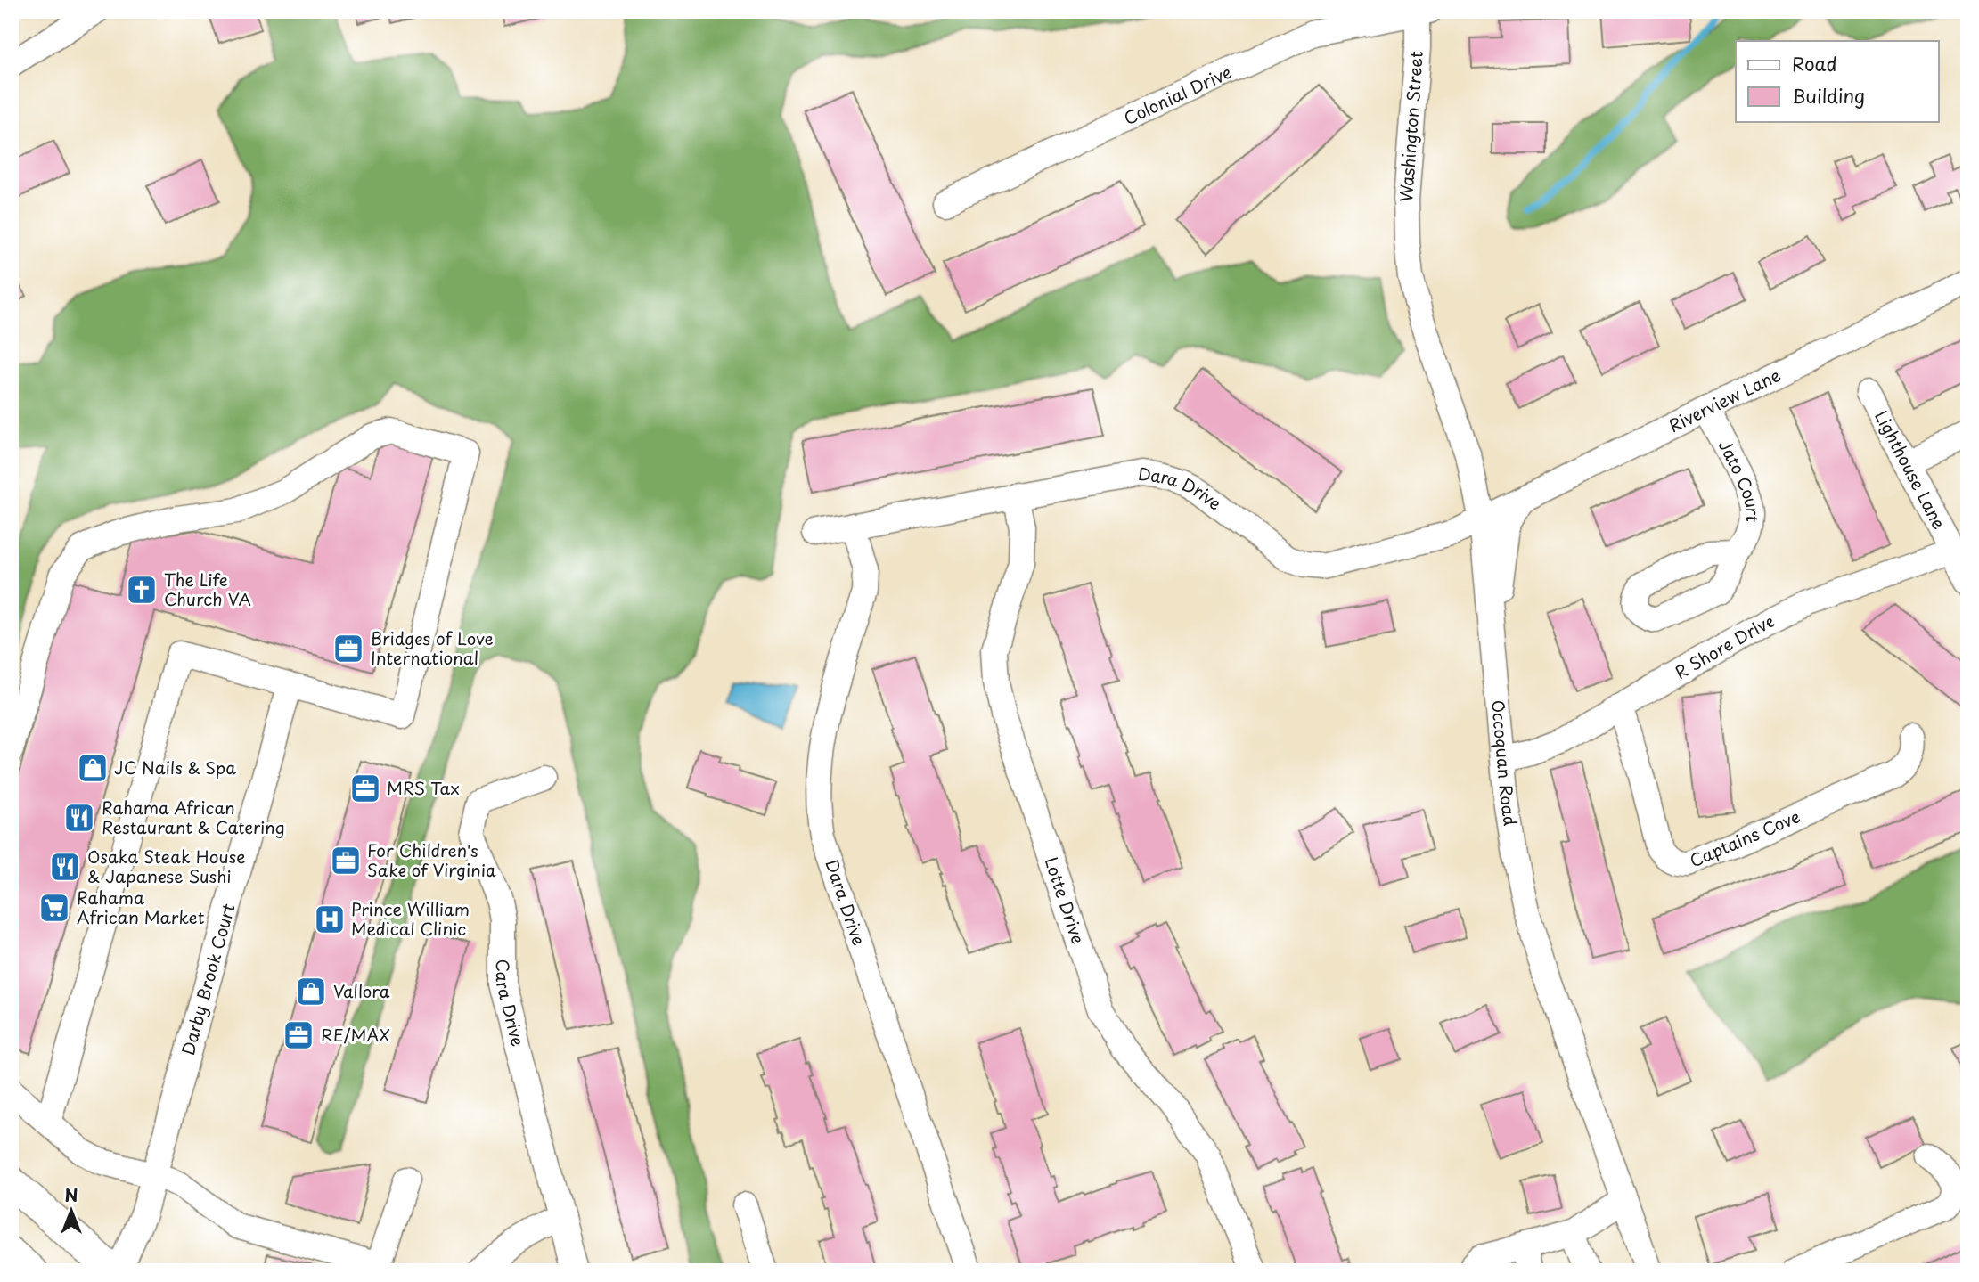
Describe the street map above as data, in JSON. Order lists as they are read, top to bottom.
{
  "streets": {
    "street": [
      "Colonial Drive",
      "Washington Street",
      "Riverview Lane",
      "Lighthouse Lane",
      "Jato Court",
      "Dara Drive",
      "R Shore Drive",
      "Occoquan Road",
      "Captains Cove",
      "Lotte Drive",
      "Darby Brook Court",
      "Cara Drive"
    ]
  },
  "crossings": [
    ["Colonial Drive", "Washington Street"],
    ["Washington Street", "Occoquan Road"],
    ["Riverview Lane", "Jato Court"],
    ["Riverview Lane", "Dara Drive"],
    ["Riverview Lane", "Occoquan Road"],
    ["Lighthouse Lane", "R Shore Drive"],
    ["Dara Drive", "Occoquan Road"],
    ["Dara Drive", "Lotte Drive"],
    ["R Shore Drive", "Occoquan Road"],
    ["R Shore Drive", "Captains Cove"]
  ],
  "places": {
    "church": ["The Life Church VA"],
    "office": [
      "Bridges of Love International",
      "MRS Tax",
      "For Children's Sake of Virginia",
      "RE/MAX"
    ],
    "shop": ["JC Nails & Spa", "Vallora"],
    "restaurant": ["Rahama African Restaurant & Catering", "Osaka Steak House & Japanese Sushi"],
    "supermarket": ["Rahama African Market"],
    "hospital": ["Prince William Medical Clinic"]
  },
  "legend": ["Road", "Building"],
  "north": "top"
}
